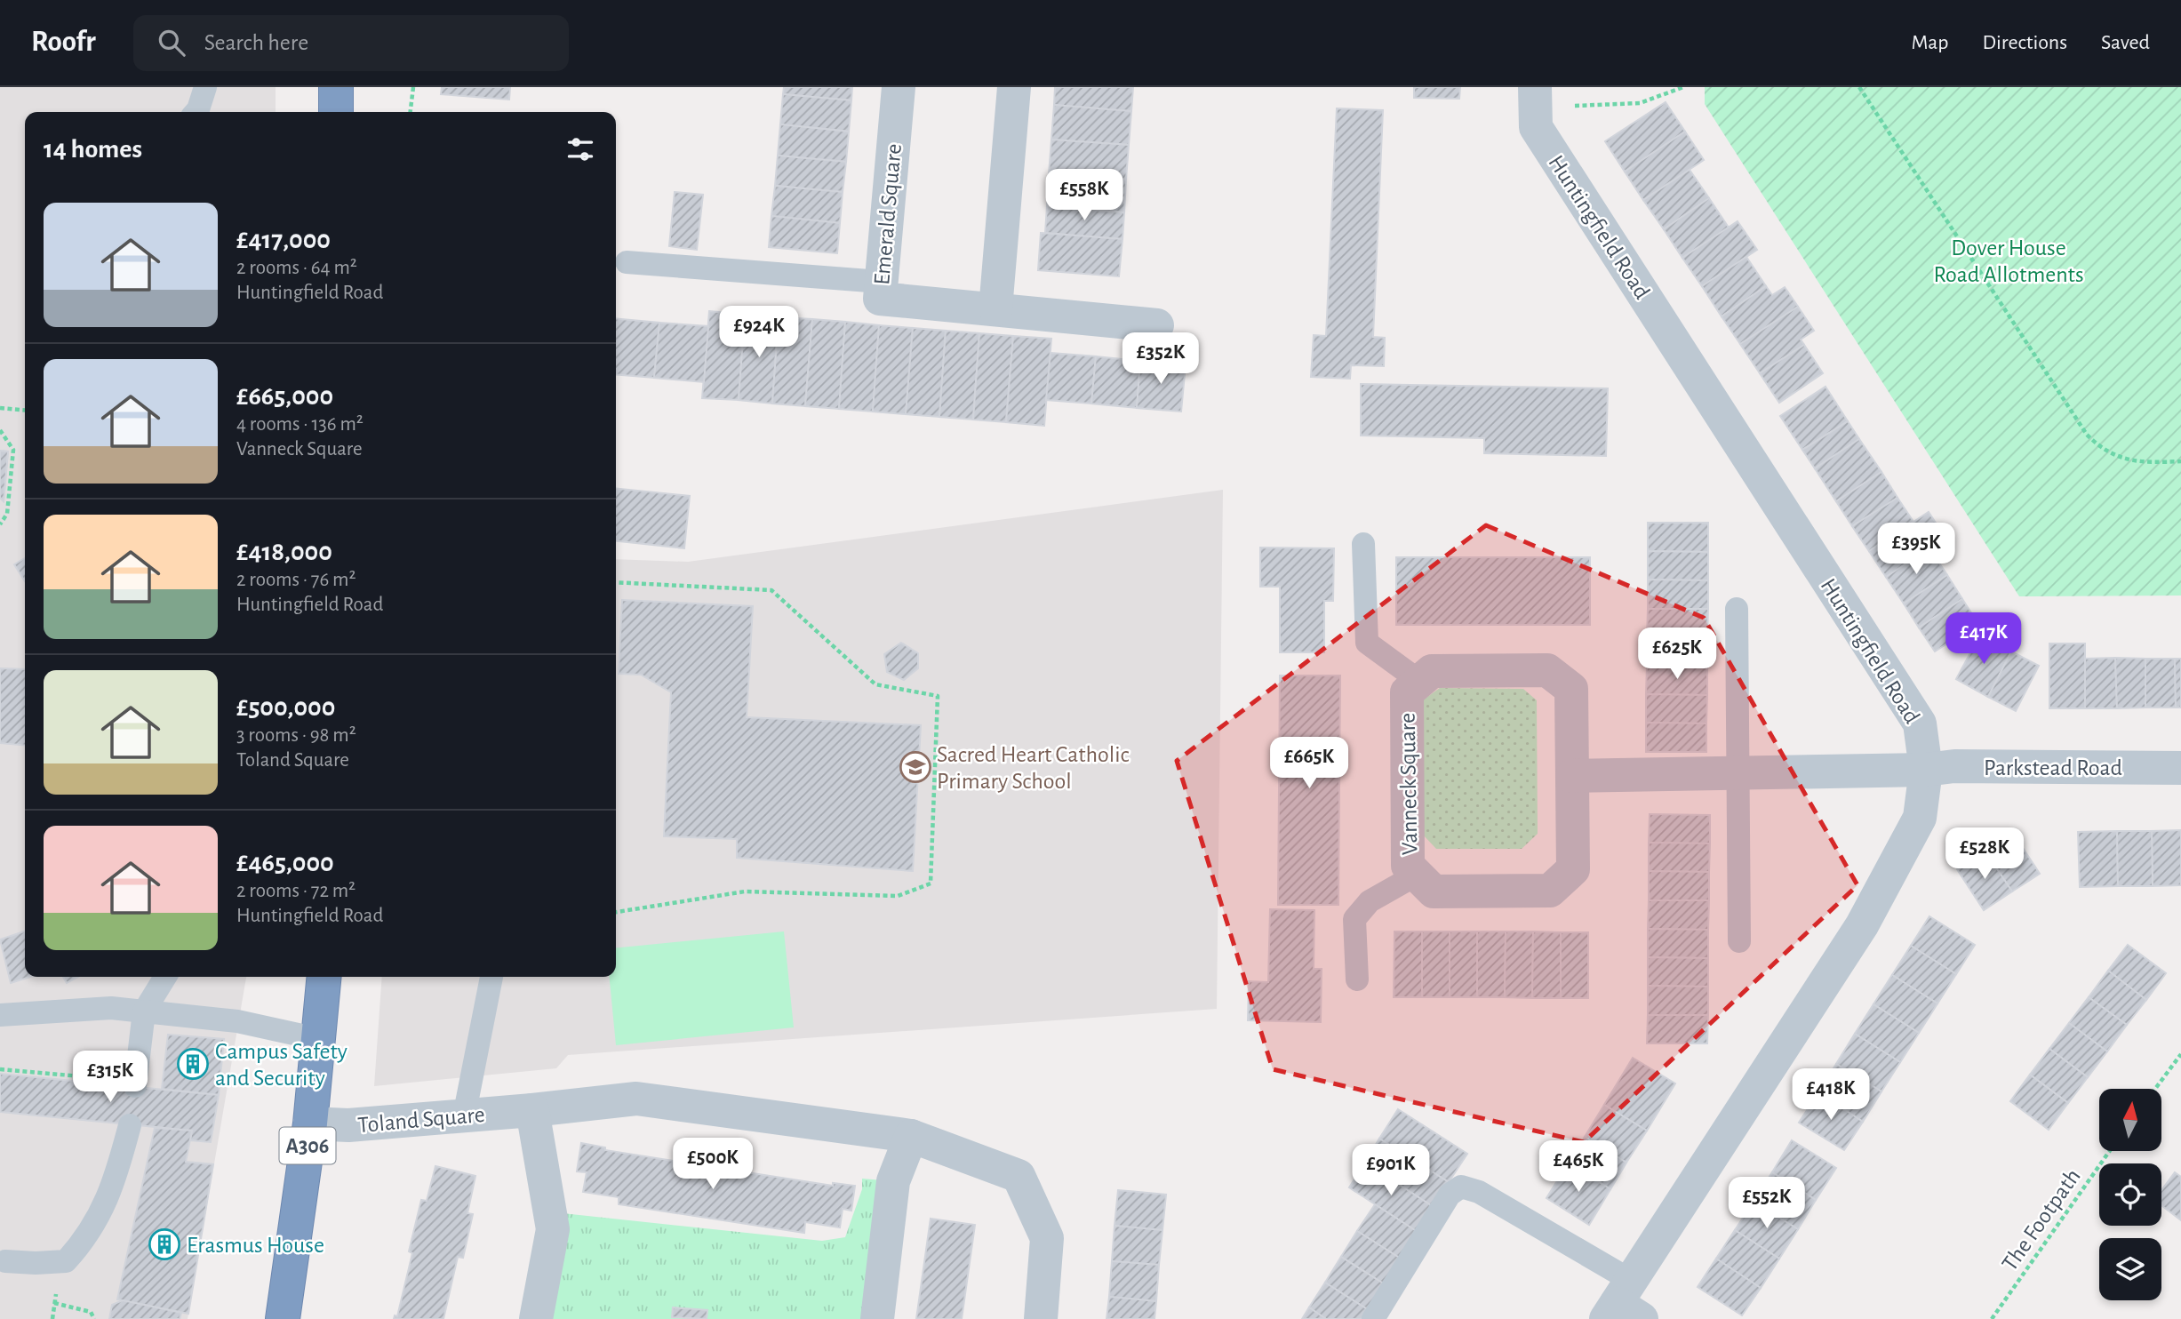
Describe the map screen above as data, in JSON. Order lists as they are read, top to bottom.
{
  "streets": {
    "highway": ["A306"],
    "street": [
      "Emerald Square",
      "Huntingfield Road",
      "Parkstead Road",
      "Vanneck Square",
      "Toland Square"
    ],
    "path": ["The Footpath"]
  },
  "crossings": [
    ["Huntingfield Road", "Parkstead Road"],
    ["Toland Square", "A306"]
  ],
  "parks": ["Dover House Road Allotments"],
  "places": {
    "school or university": ["Sacred Heart Catholic Primary School"],
    "building": ["Campus Safety and Security", "Erasmus House"]
  },
  "north": "top",
  "page": {
    "header": "Roofr",
    "search": "Search here",
    "nav": ["Map", "Directions", "Saved"],
    "heading": "14 homes",
    "price": [
      "£558K",
      "£924K",
      "£352K",
      "£395K",
      "£417K",
      "£625K",
      "£665K",
      "£528K",
      "£315K",
      "£418K",
      "£500K",
      "£465K",
      "£901K",
      "£552K"
    ],
    "list": [
      {
        "name": "£417,000",
        "note": "2 rooms · 64 m² · Huntingfield Road"
      },
      {
        "name": "£665,000",
        "note": "4 rooms · 136 m² · Vanneck Square"
      },
      {
        "name": "£418,000",
        "note": "2 rooms · 76 m² · Huntingfield Road"
      },
      {
        "name": "£500,000",
        "note": "3 rooms · 98 m² · Toland Square"
      },
      {
        "name": "£465,000",
        "note": "2 rooms · 72 m² · Huntingfield Road"
      }
    ]
  }
}
